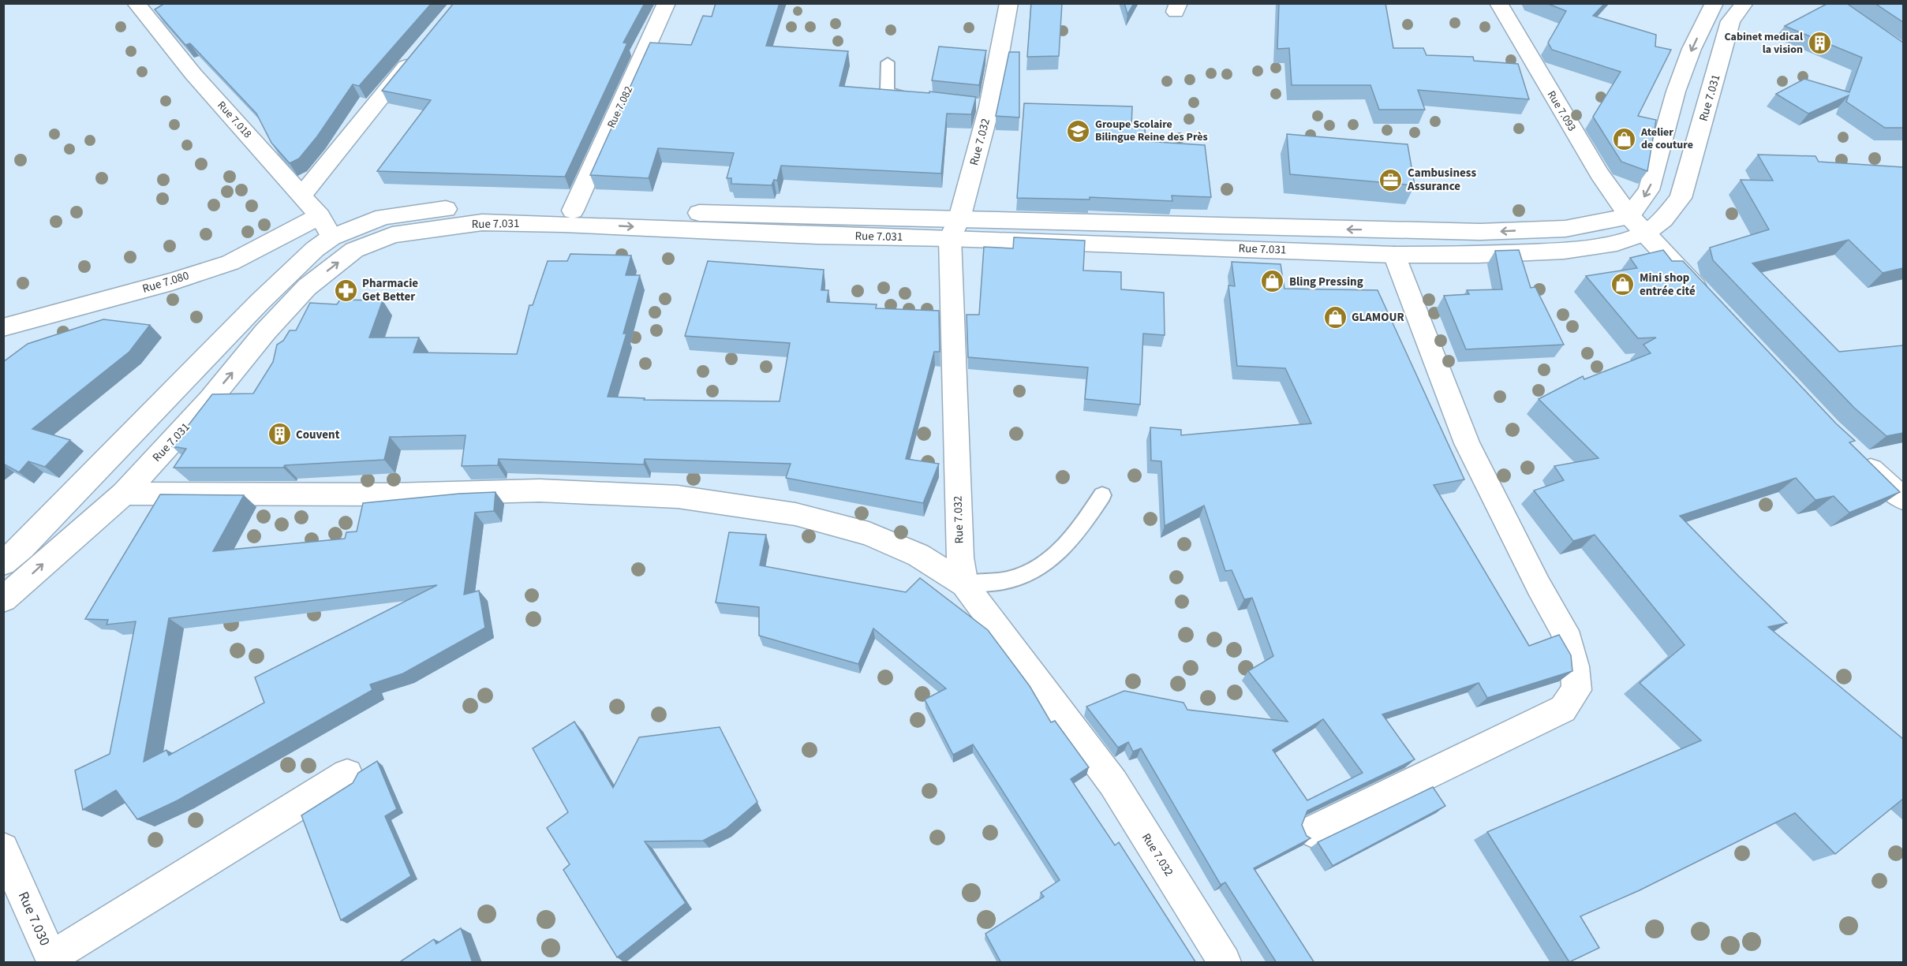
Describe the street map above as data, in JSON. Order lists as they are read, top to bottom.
{
  "streets": {
    "street": [
      "Rue 7.031",
      "Rue 7.082",
      "Rue 7.093",
      "Rue 7.018",
      "Rue 7.032",
      "Rue 7.080",
      "Rue 7.030"
    ]
  },
  "crossings": [
    ["Rue 7.031", "Rue 7.082"],
    ["Rue 7.031", "Rue 7.093"],
    ["Rue 7.031", "Rue 7.018"],
    ["Rue 7.031", "Rue 7.032"],
    ["Rue 7.018", "Rue 7.080"]
  ],
  "places": {
    "building": ["Cabinet medical la vision", "Couvent"],
    "school or university": ["Groupe Scolaire Bilingue Reine des Près"],
    "shop": [
      "Atelier de couture",
      "Bling Pressing",
      "Mini shop entrée cité",
      "GLAMOUR"
    ],
    "office": ["Cambusiness Assurance"],
    "pharmacy": ["Pharmacie Get Better"]
  }
}
